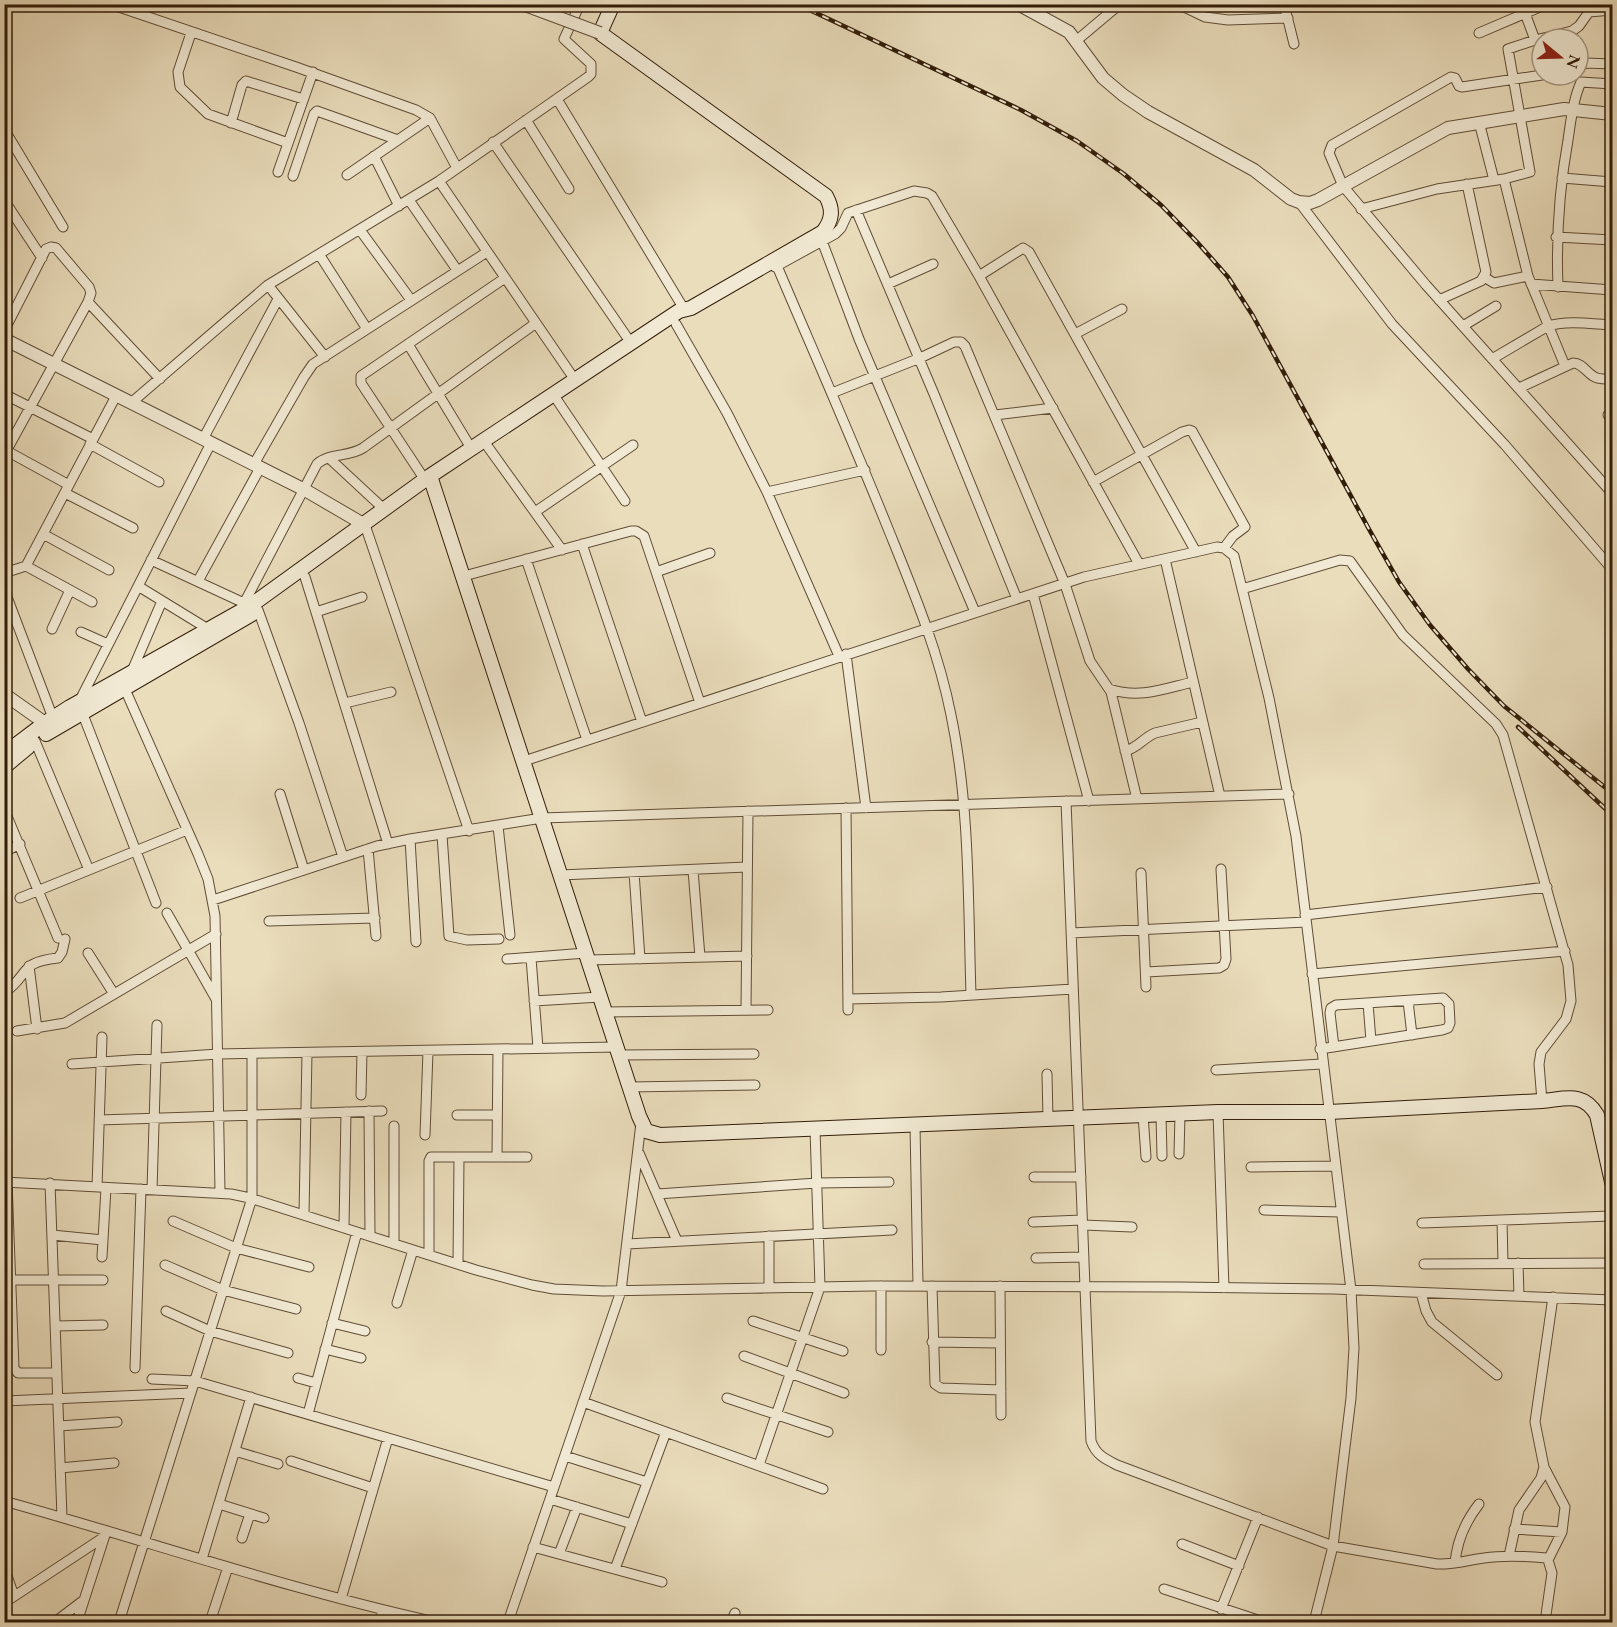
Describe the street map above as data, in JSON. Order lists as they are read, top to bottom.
{
  "north": "right"
}
